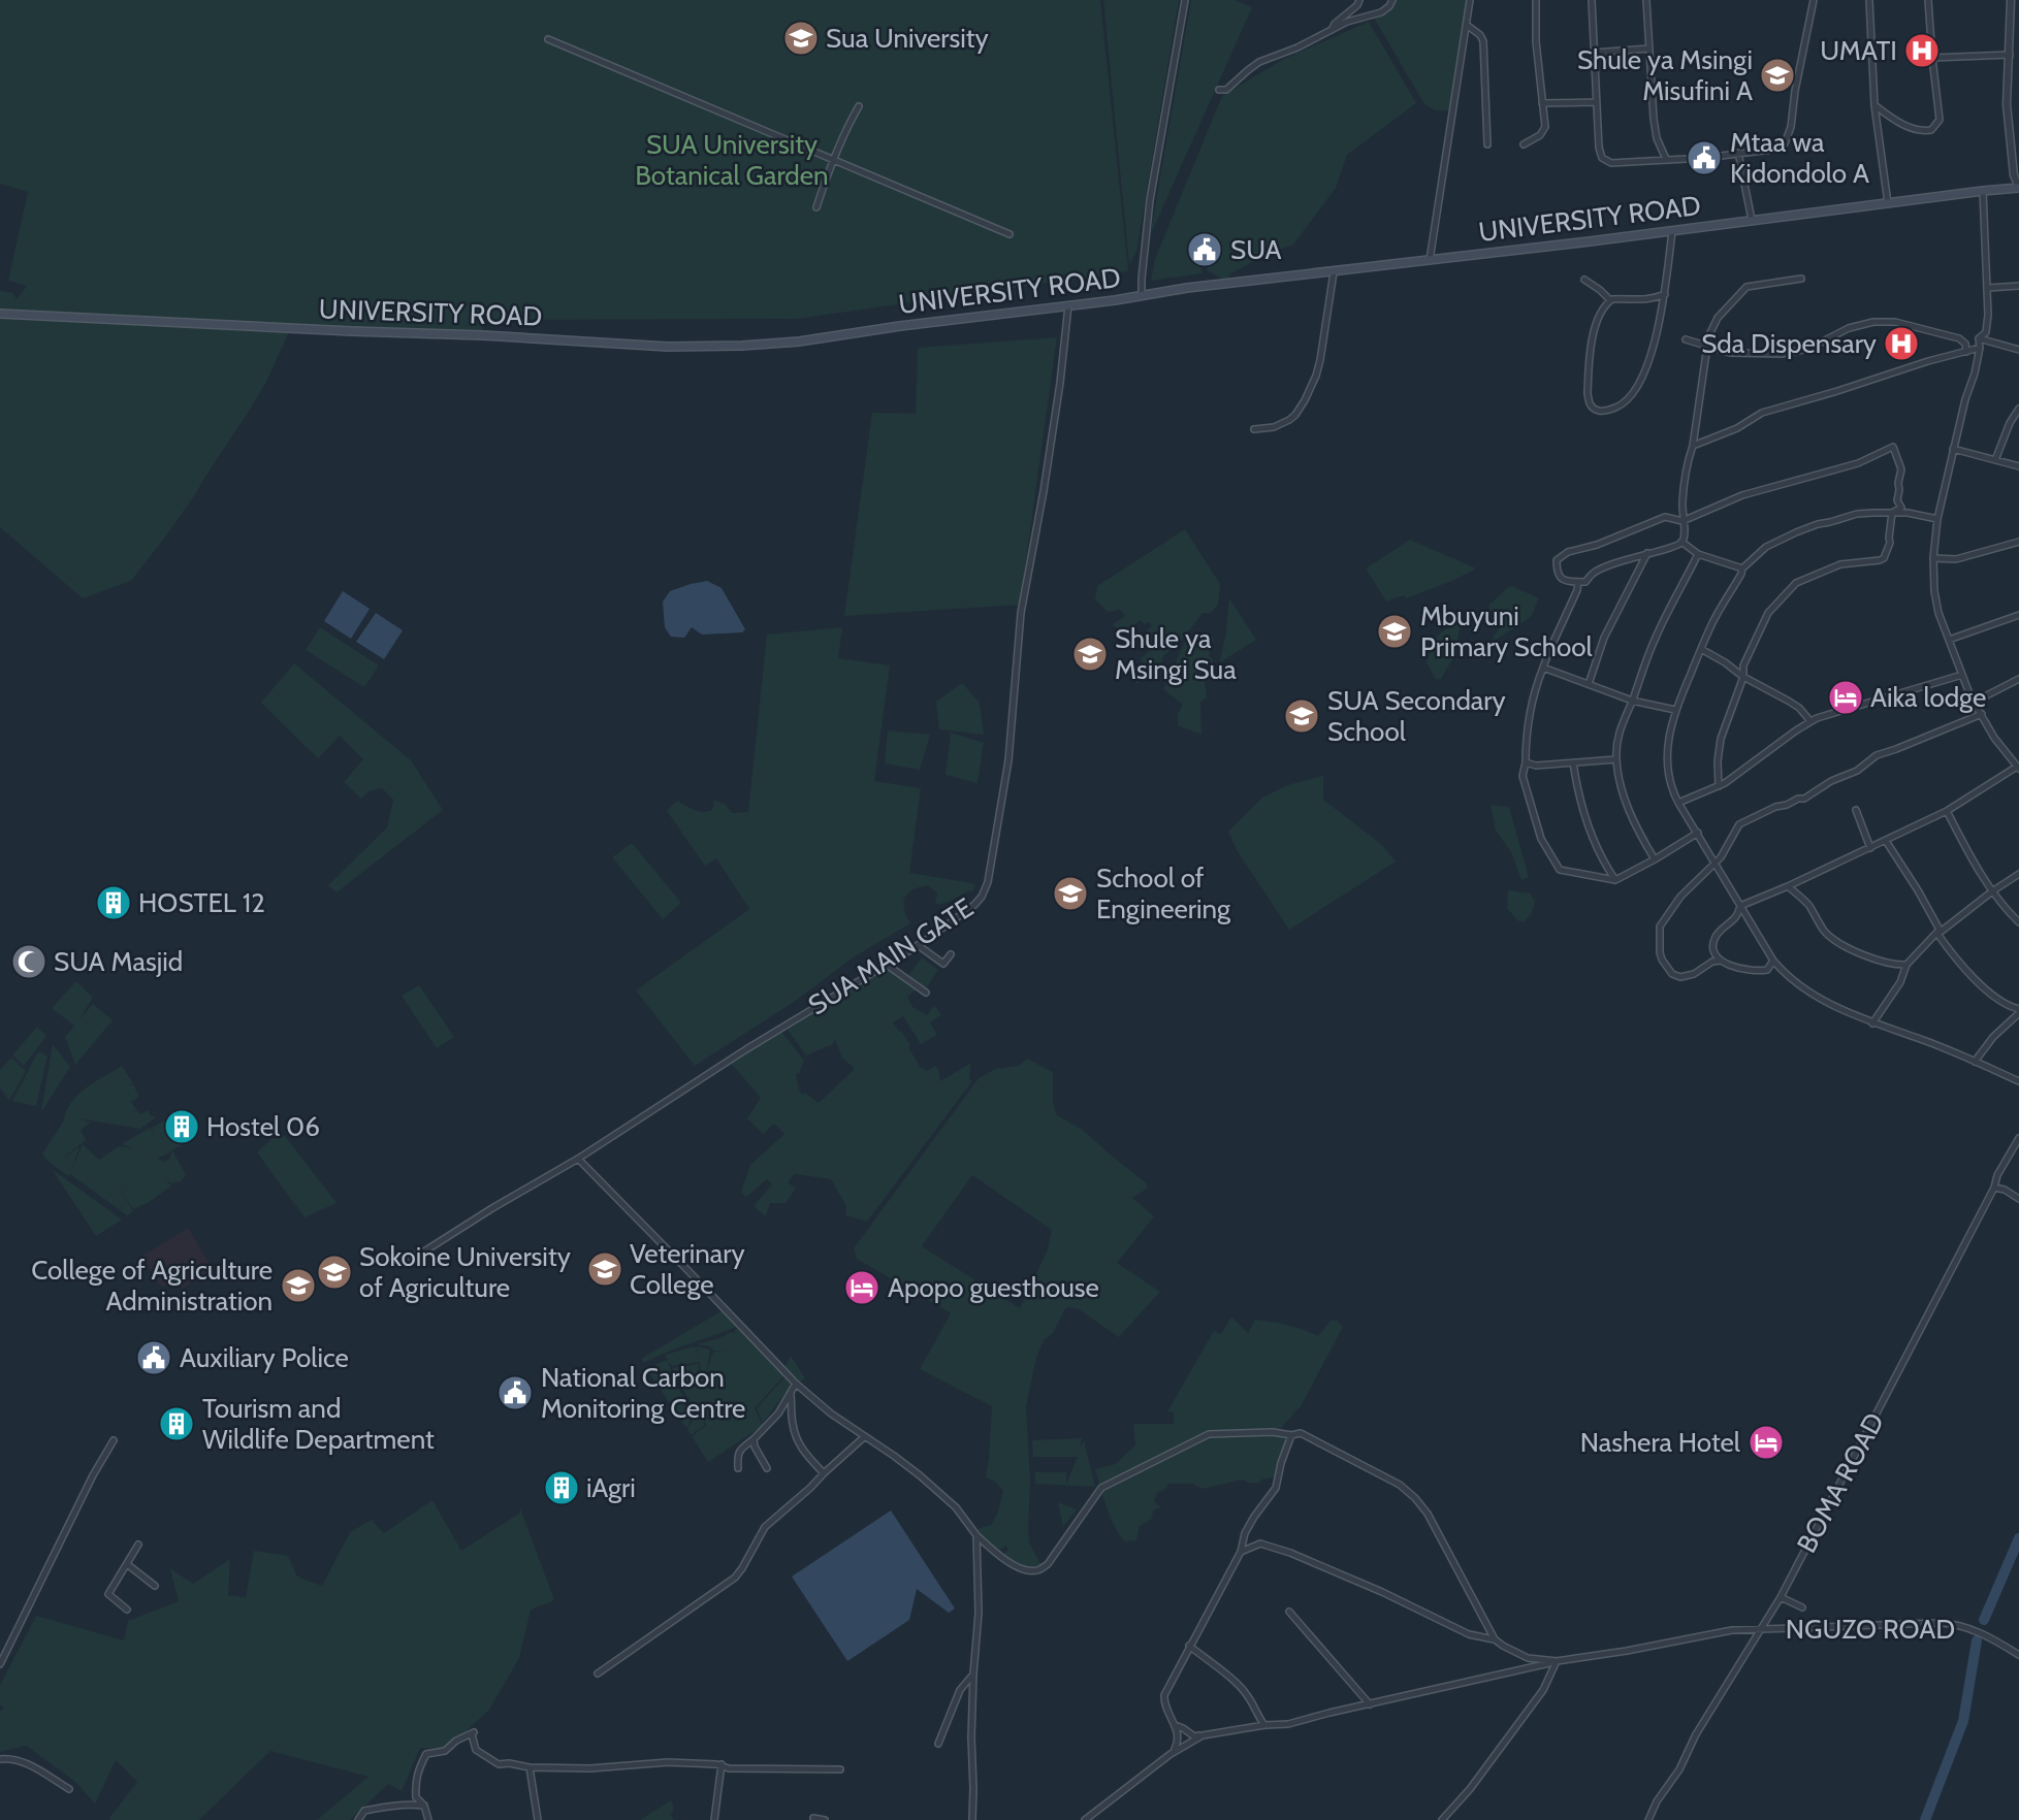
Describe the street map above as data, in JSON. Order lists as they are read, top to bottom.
{
  "streets": {
    "main road": ["UNIVERSITY ROAD"],
    "street": ["SUA MAIN GATE", "BOMA ROAD", "NGUZO ROAD"]
  },
  "crossings": [
    ["UNIVERSITY ROAD", "SUA MAIN GATE"],
    ["BOMA ROAD", "NGUZO ROAD"]
  ],
  "parks": ["SUA University Botanical Garden"],
  "places": {
    "school or university": [
      "Sua University",
      "Shule ya Msingi Misufini A",
      "Mbuyuni Primary School",
      "Shule ya Msingi Sua",
      "SUA Secondary School",
      "School of Engineering",
      "Veterinary College",
      "Sokoine University of Agriculture",
      "College of Agriculture Administration"
    ],
    "hospital": ["UMATI", "Sda Dispensary"],
    "public building": [
      "Mtaa wa Kidondolo A",
      "SUA",
      "Auxiliary Police",
      "National Carbon Monitoring Centre"
    ],
    "hotel": ["Aika lodge", "Apopo guesthouse", "Nashera Hotel"],
    "building": [
      "HOSTEL 12",
      "Hostel 06",
      "Tourism and Wildlife Department",
      "iAgri"
    ],
    "mosque": ["SUA Masjid"]
  }
}
